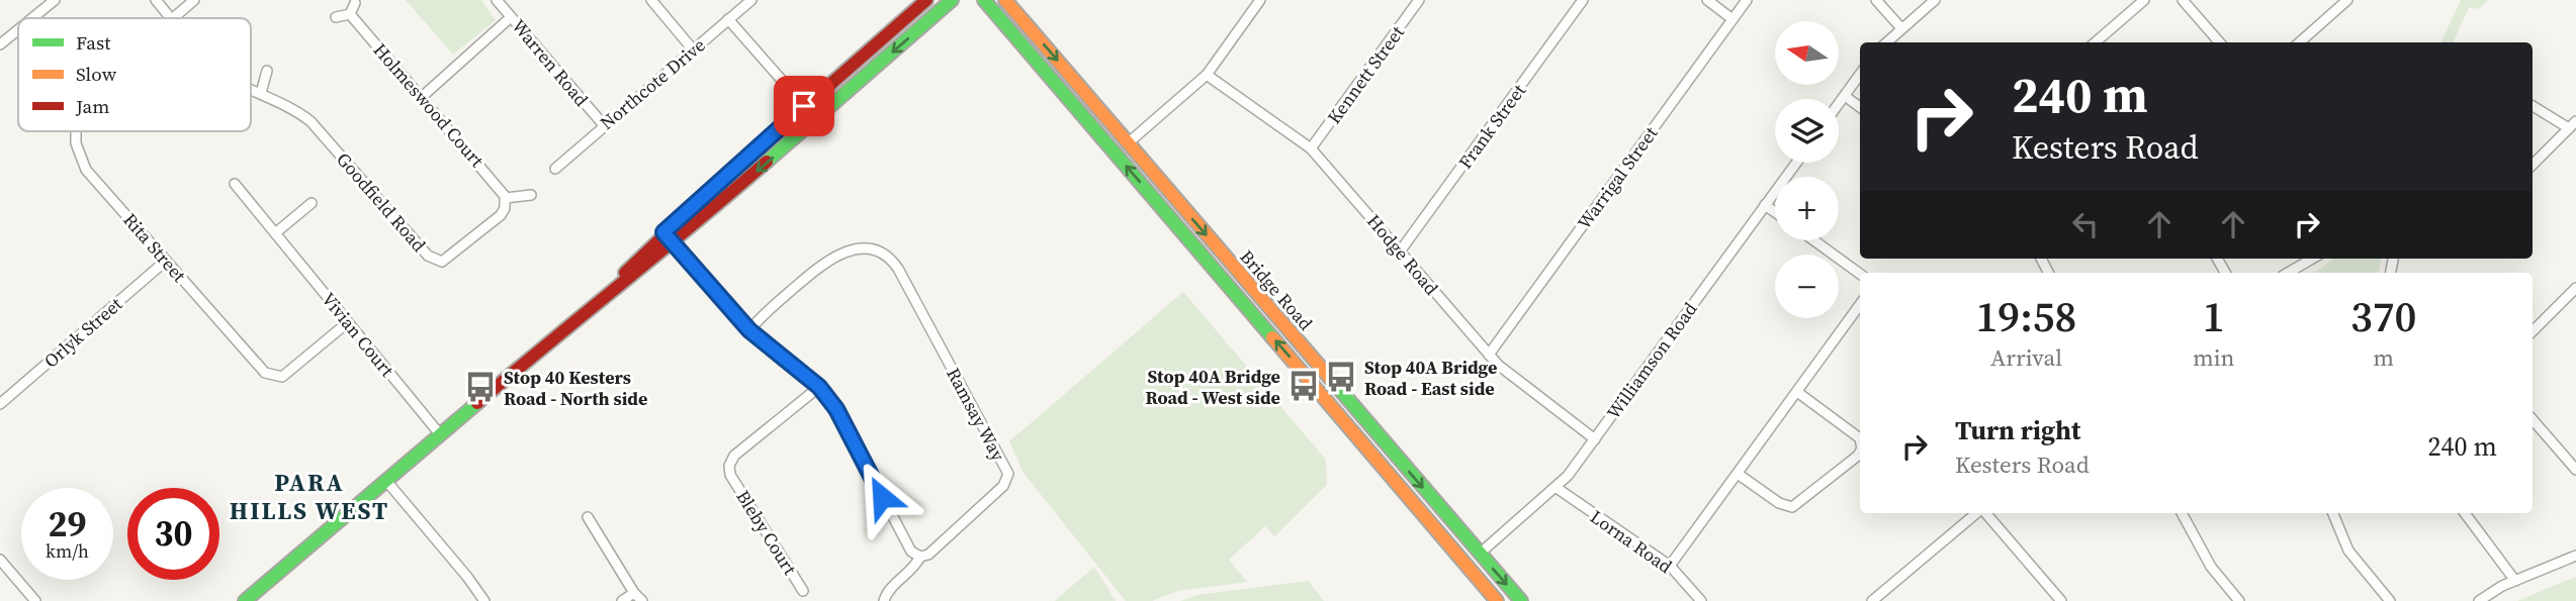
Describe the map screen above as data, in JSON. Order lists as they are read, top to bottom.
{
  "streets": {
    "main road": ["Bridge Road"],
    "street": [
      "Warren Road",
      "Kennett Street",
      "Northcote Drive",
      "Holmeswood Court",
      "Frank Street",
      "Warrigal Street",
      "Goodfield Road",
      "Rita Street",
      "Hodge Road",
      "Orlyk Street",
      "Vivian Court",
      "Williamson Road",
      "Ramsay Way",
      "Bleby Court",
      "Lorna Road"
    ]
  },
  "crossings": [
    ["Warren Road", "Northcote Drive"],
    ["Kennett Street", "Hodge Road"],
    ["Holmeswood Court", "Goodfield Road"],
    ["Frank Street", "Hodge Road"],
    ["Warrigal Street", "Hodge Road"],
    ["Rita Street", "Orlyk Street"],
    ["Rita Street", "Vivian Court"],
    ["Hodge Road", "Williamson Road"],
    ["Bridge Road", "Williamson Road"],
    ["Williamson Road", "Lorna Road"]
  ],
  "districts": ["PARA HILLS WEST"],
  "places": {
    "bus stop": ["Stop 40A Bridge Road - East side", "Stop 40A Bridge Road - West side", "Stop 40 Kesters Road - North side"]
  },
  "legend": ["Fast", "Slow", "Jam"],
  "north": "left",
  "page": {
    "map_buttons": ["+", "−"],
    "turn": ["240 m", "Kesters Road"],
    "eta": [
      "19:58",
      "Arrival",
      "1",
      "min",
      "370",
      "m"
    ],
    "list": [
      {
        "name": "Turn right",
        "note": "Kesters Road",
        "value": "240 m"
      }
    ],
    "speed": "29 km/h",
    "limit": "30"
  }
}
